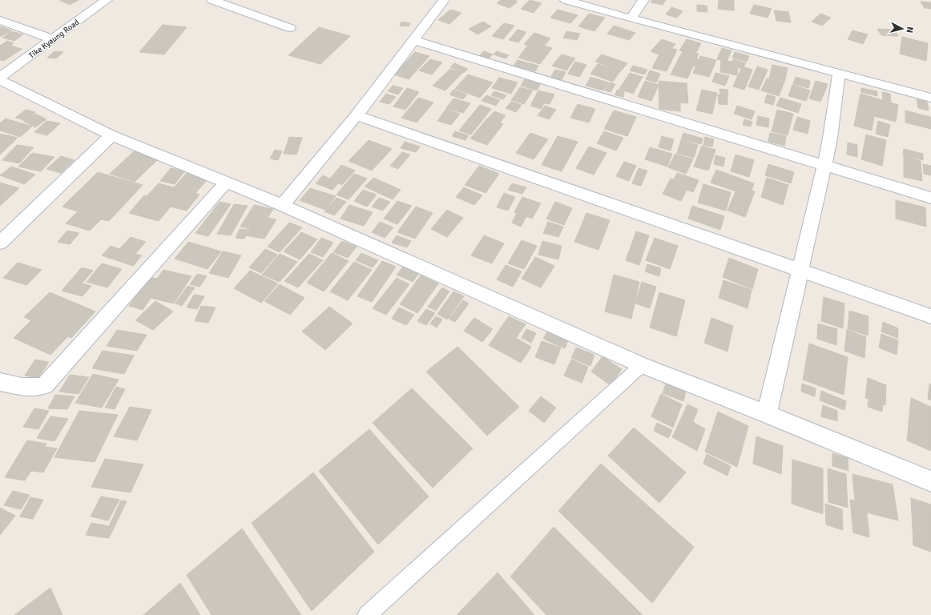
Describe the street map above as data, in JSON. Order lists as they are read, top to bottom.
{
  "streets": {
    "street": ["Tike Kyaung Road"]
  },
  "north": "right"
}
